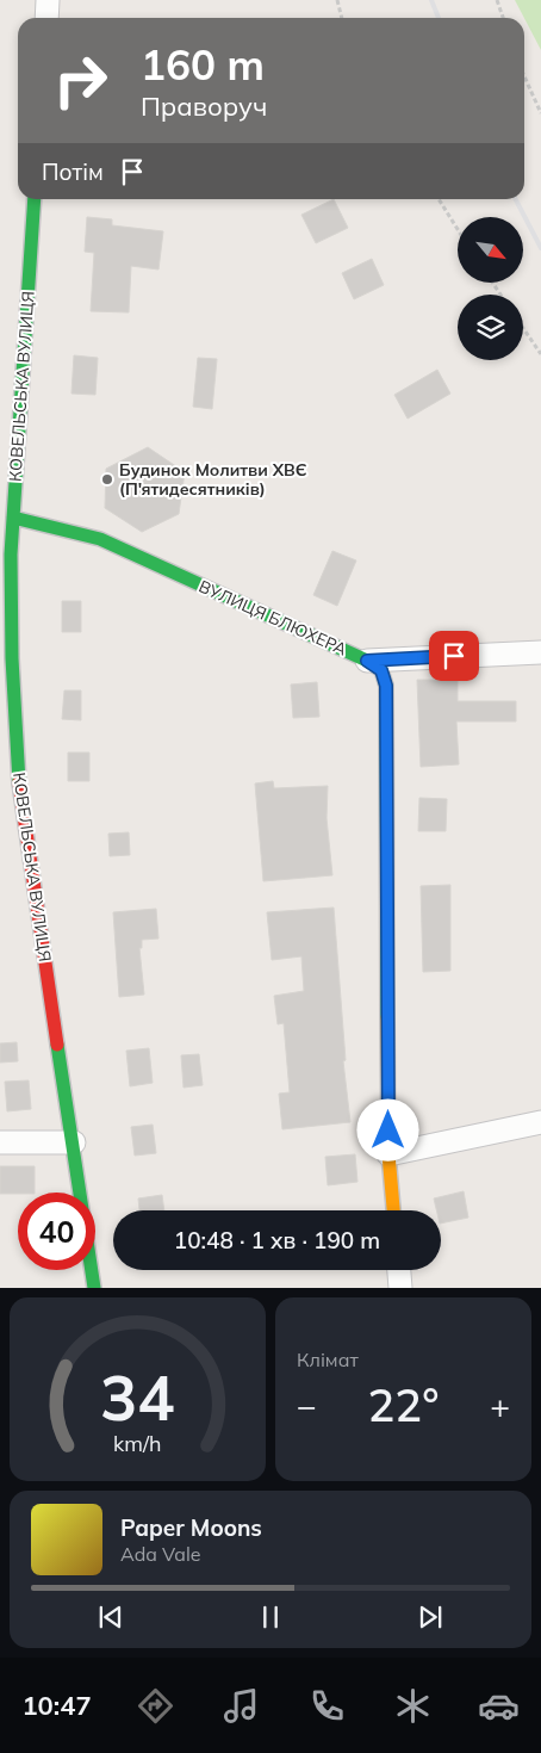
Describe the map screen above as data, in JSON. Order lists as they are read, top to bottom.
{
  "streets": {
    "street": ["КОВЕЛЬСЬКА ВУЛИЦЯ", "ВУЛИЦЯ БЛЮХЕРА"]
  },
  "crossings": [
    ["КОВЕЛЬСЬКА ВУЛИЦЯ", "ВУЛИЦЯ БЛЮХЕРА"]
  ],
  "places": ["Будинок Молитви ХВЄ (П'ятидесятників)"],
  "north": "bottom right",
  "page": {
    "turn": ["160 m", "Праворуч"],
    "then": "Потім",
    "limit": "40",
    "trip": "10:48 · 1 хв · 190 m",
    "tile": "Клімат",
    "heat": ["−", "22°", "+"],
    "song": ["Paper Moons", "Ada Vale"],
    "tabs": "10:47",
    "gauge": ["34", "km/h"]
  }
}
